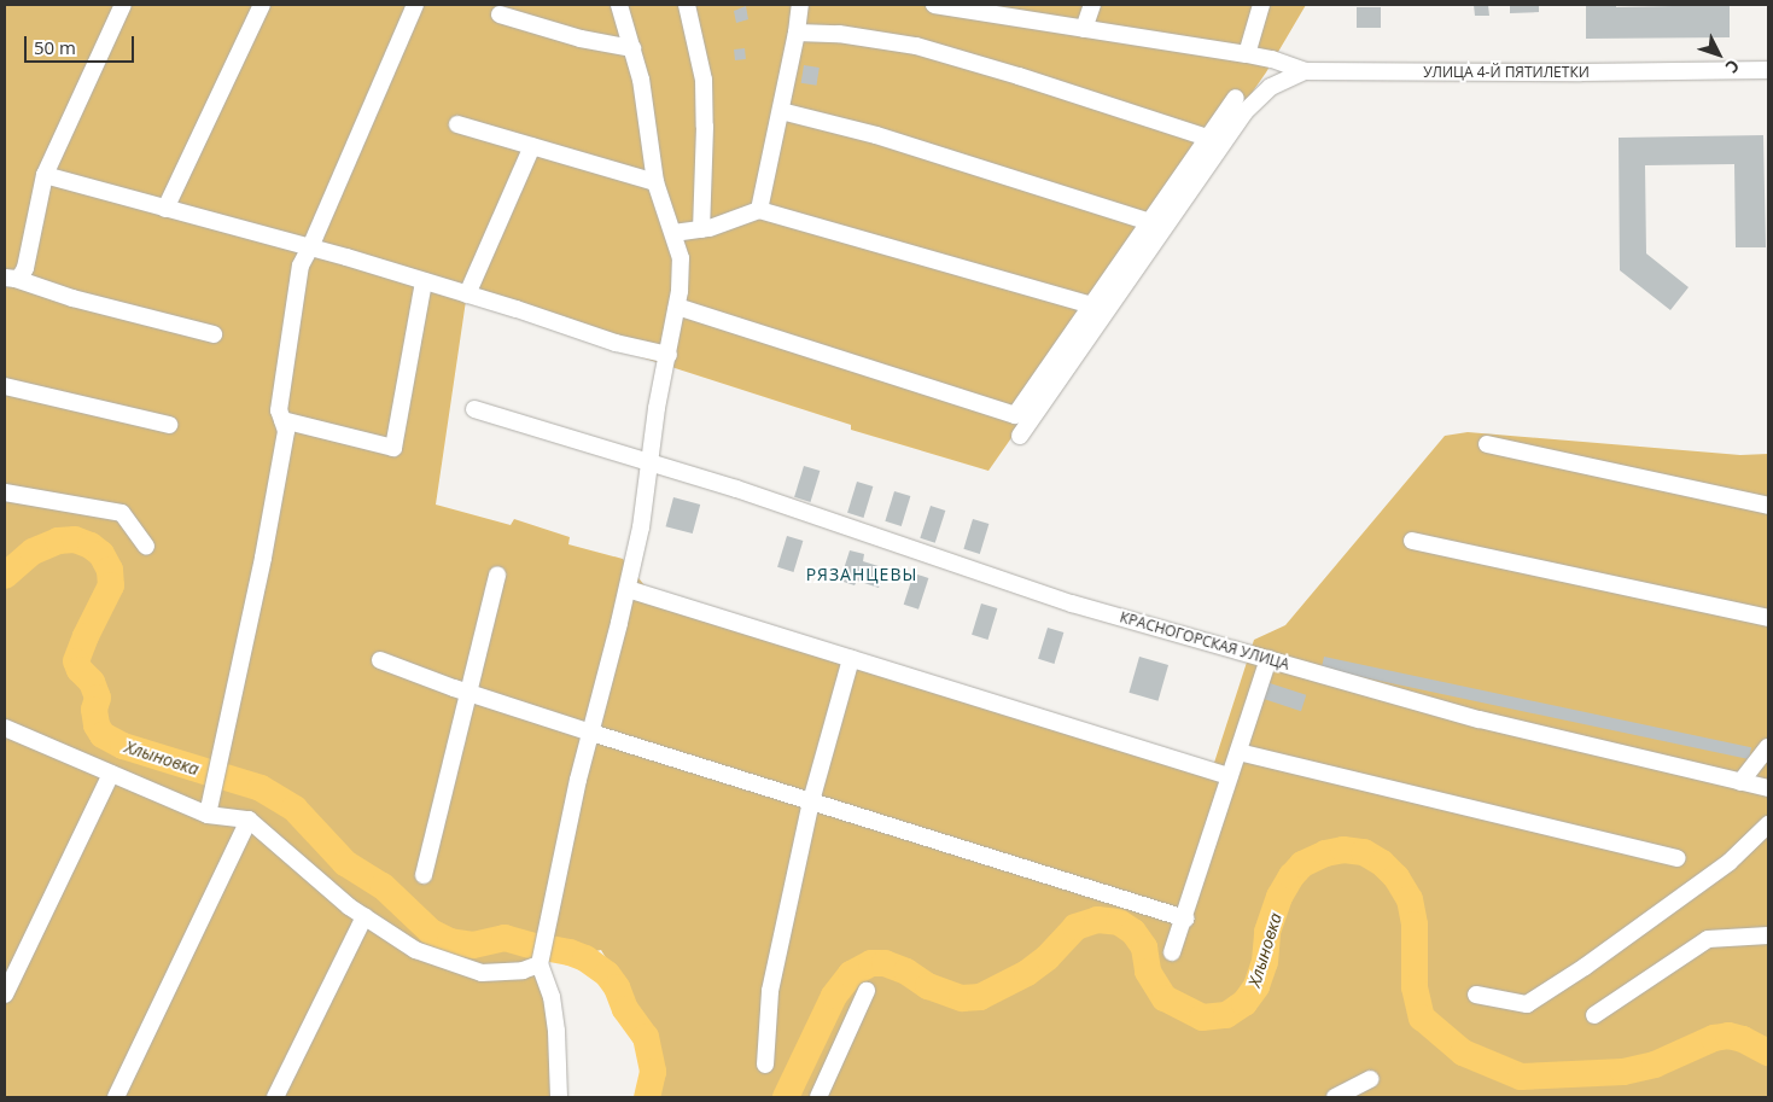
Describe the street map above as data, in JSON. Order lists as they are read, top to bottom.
{
  "streets": {
    "street": ["УЛИЦА 4-Й ПЯТИЛЕТКИ", "КРАСНОГОРСКАЯ УЛИЦА"]
  },
  "districts": ["РЯЗАНЦЕВЫ"],
  "water": ["Хлыновка"],
  "scale_bar": "50 m",
  "north": "bottom right"
}
